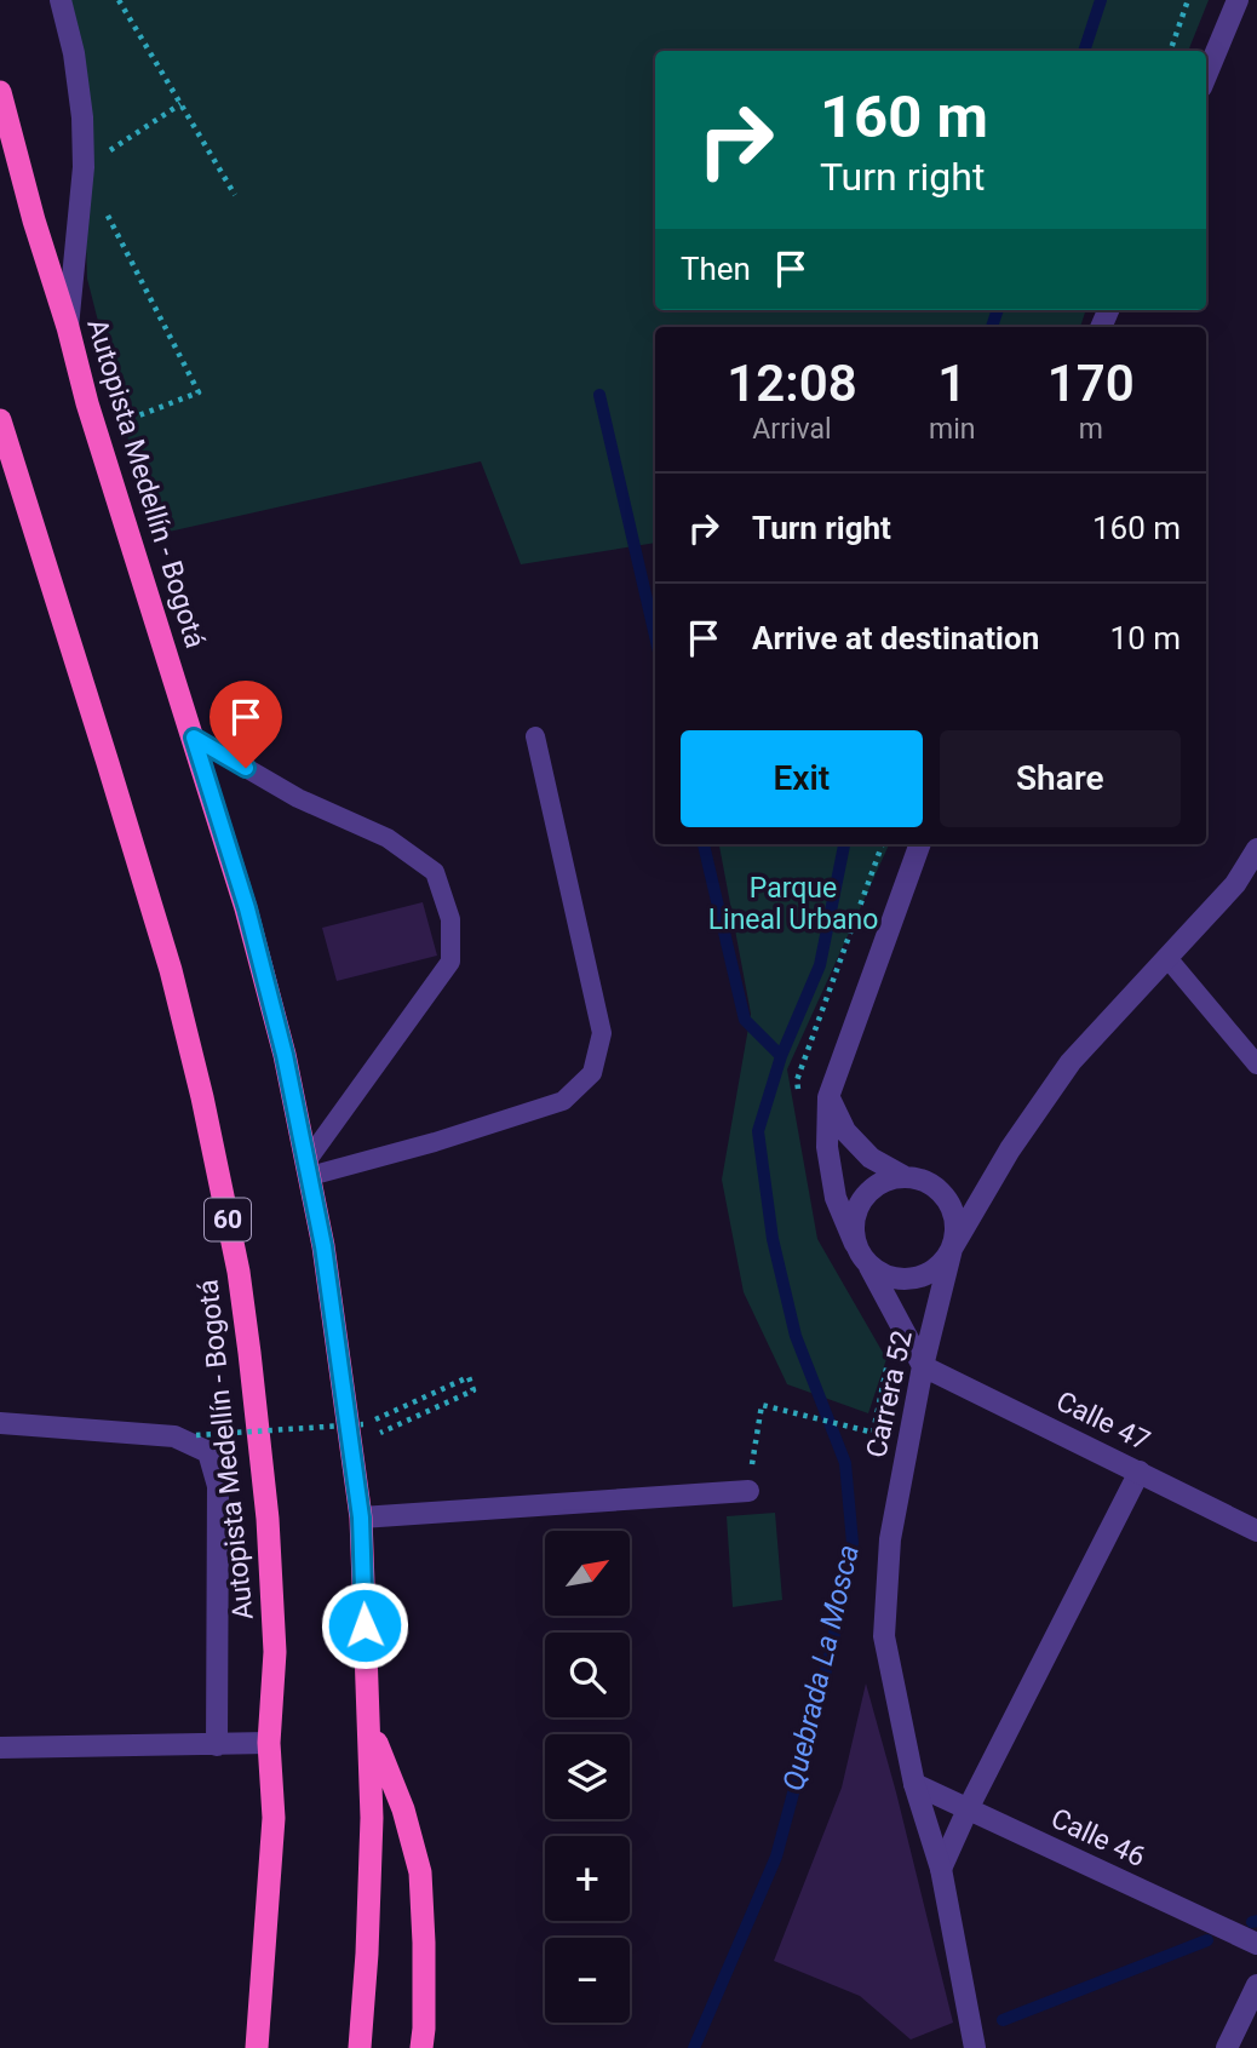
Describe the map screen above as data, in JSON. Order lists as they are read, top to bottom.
{
  "streets": {
    "highway": ["Autopista Medellín - Bogotá", "60"],
    "street": ["Carrera 52", "Calle 47", "Calle 46"]
  },
  "crossings": [
    ["Carrera 52", "Calle 47"],
    ["Carrera 52", "Calle 46"]
  ],
  "water": ["Quebrada La Mosca"],
  "parks": ["Parque Lineal Urbano"],
  "north": "top right",
  "page": {
    "turn": ["160 m", "Turn right"],
    "then": "Then",
    "eta": [
      "12:08",
      "Arrival",
      "1",
      "min",
      "170",
      "m"
    ],
    "list": [
      {
        "name": "Turn right",
        "value": "160 m"
      },
      {
        "name": "Arrive at destination",
        "value": "10 m"
      }
    ],
    "buttons": ["Exit", "Share"],
    "map_buttons": ["+", "−"]
  }
}
